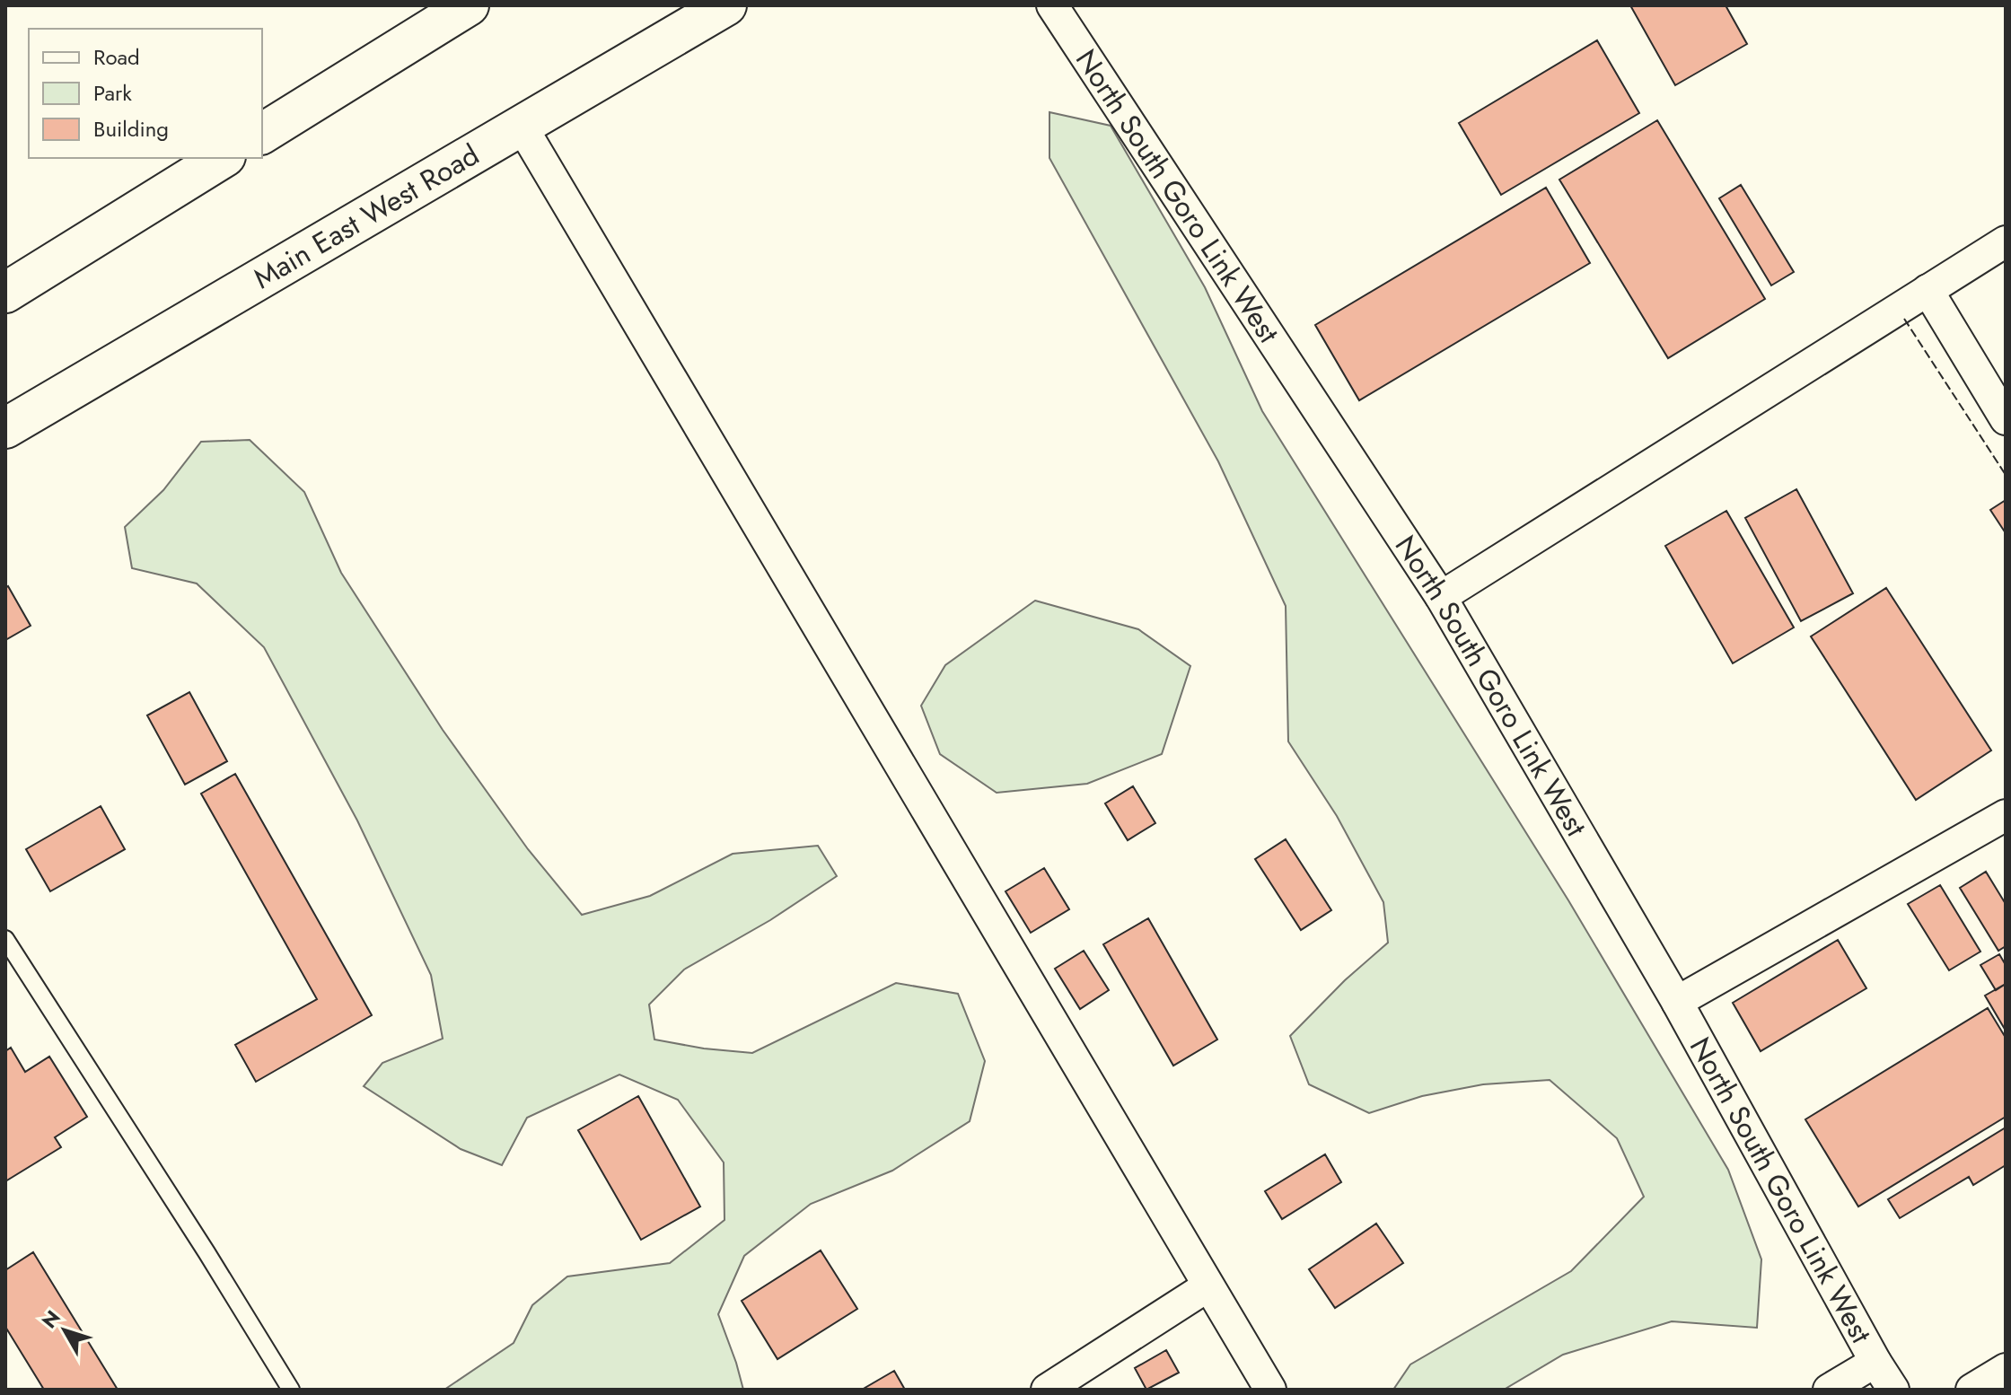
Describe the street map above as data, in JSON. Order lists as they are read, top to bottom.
{
  "streets": {
    "main road": ["Main East West Road"],
    "street": ["North South Goro Link West"]
  },
  "legend": ["Road", "Park", "Building"],
  "north": "top left"
}
